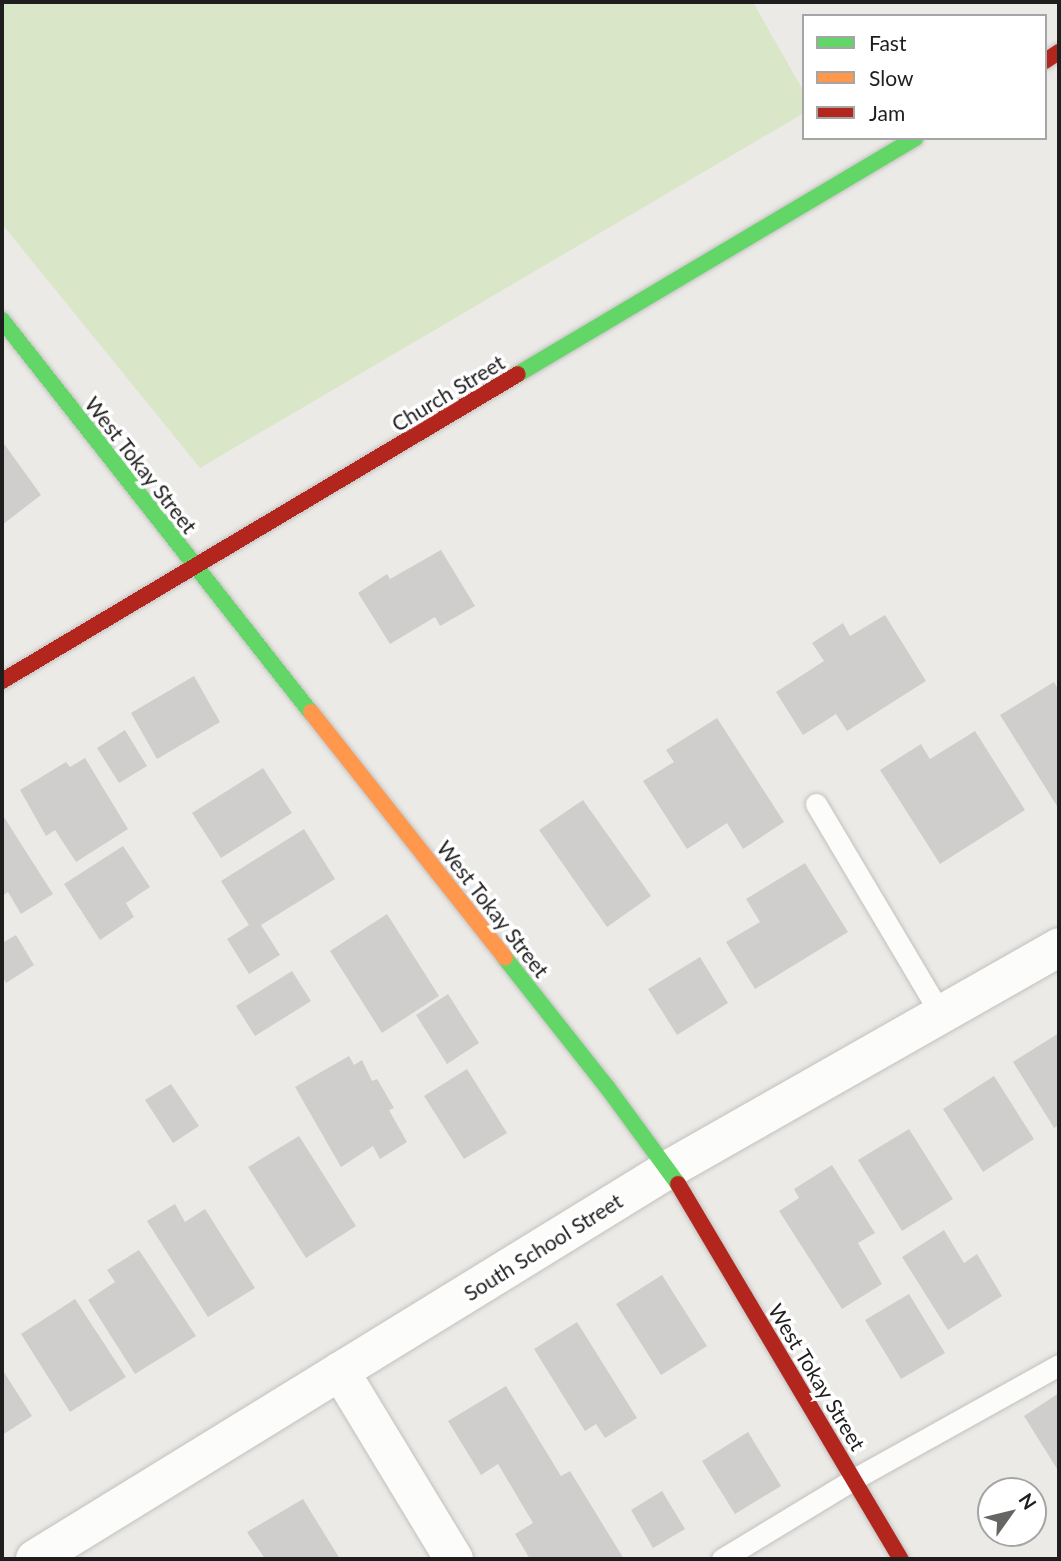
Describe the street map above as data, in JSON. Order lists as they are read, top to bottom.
{
  "streets": {
    "street": ["Church Street", "West Tokay Street", "South School Street"]
  },
  "crossings": [
    ["Church Street", "West Tokay Street"],
    ["West Tokay Street", "South School Street"]
  ],
  "legend": ["Fast", "Slow", "Jam"],
  "north": "top right"
}
